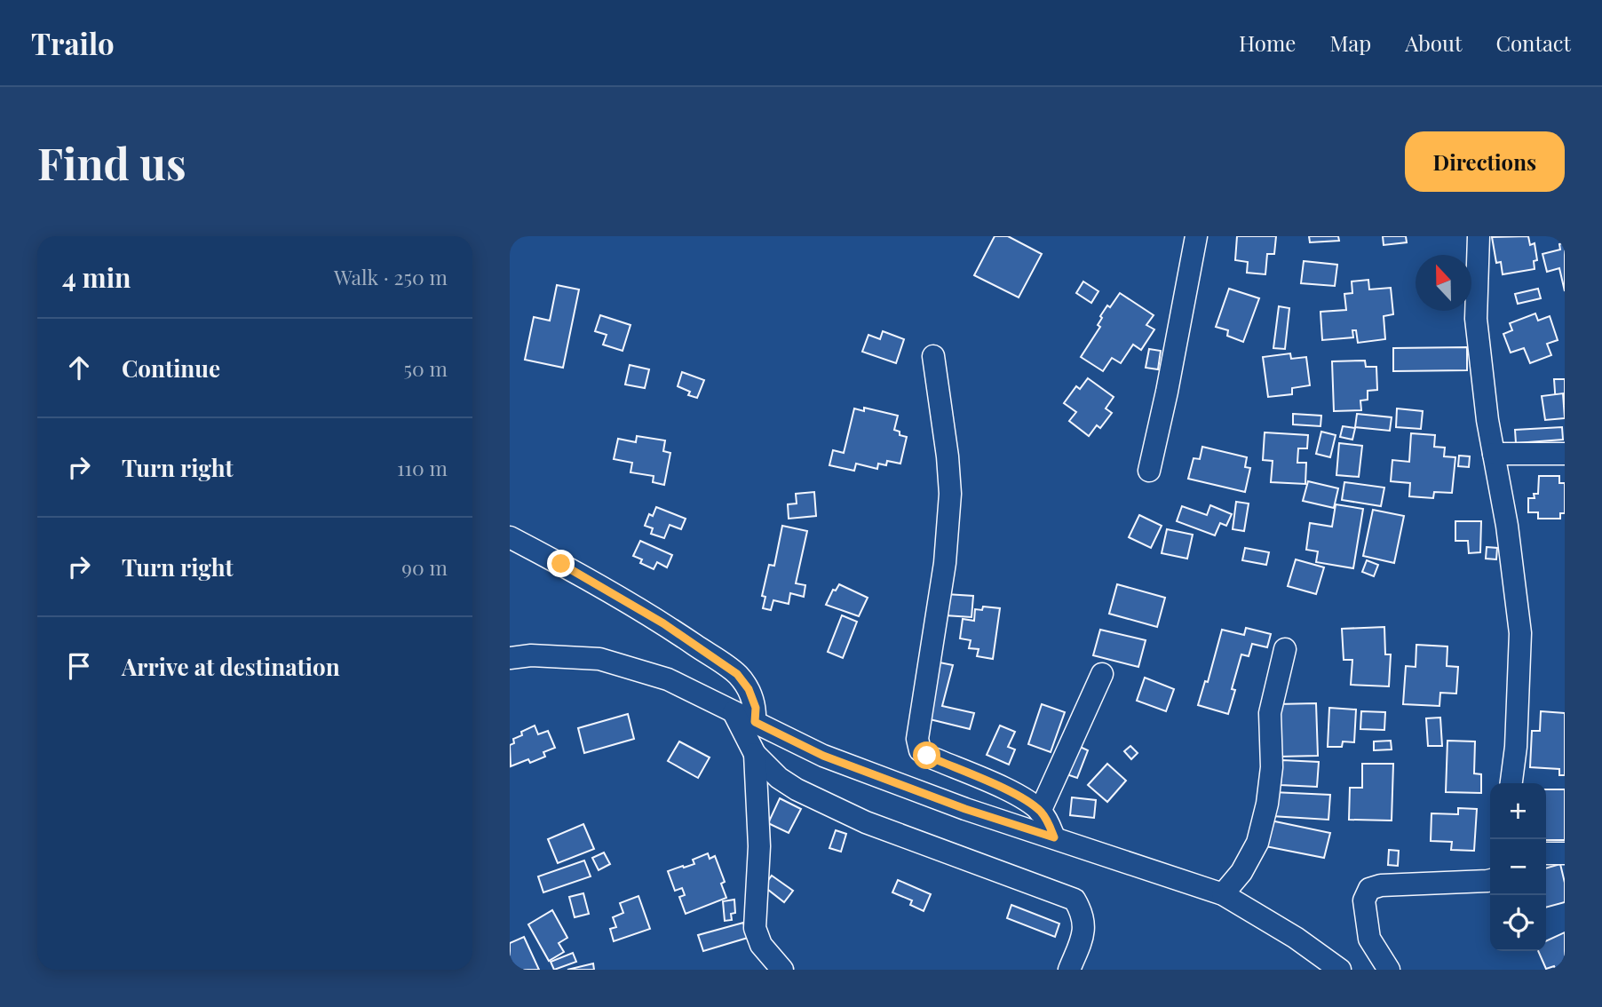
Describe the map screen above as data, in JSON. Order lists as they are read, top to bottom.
{
  "north": "top",
  "page": {
    "header": "Trailo",
    "nav": [
      "Home",
      "Map",
      "About",
      "Contact"
    ],
    "buttons": "Directions",
    "title": "Find us",
    "heading": ["4 min", "Walk · 250 m"],
    "list": [
      ["Continue", "50 m"],
      ["Turn right", "110 m"],
      ["Turn right", "90 m"],
      "Arrive at destination"
    ],
    "map_buttons": ["+", "−"]
  }
}
